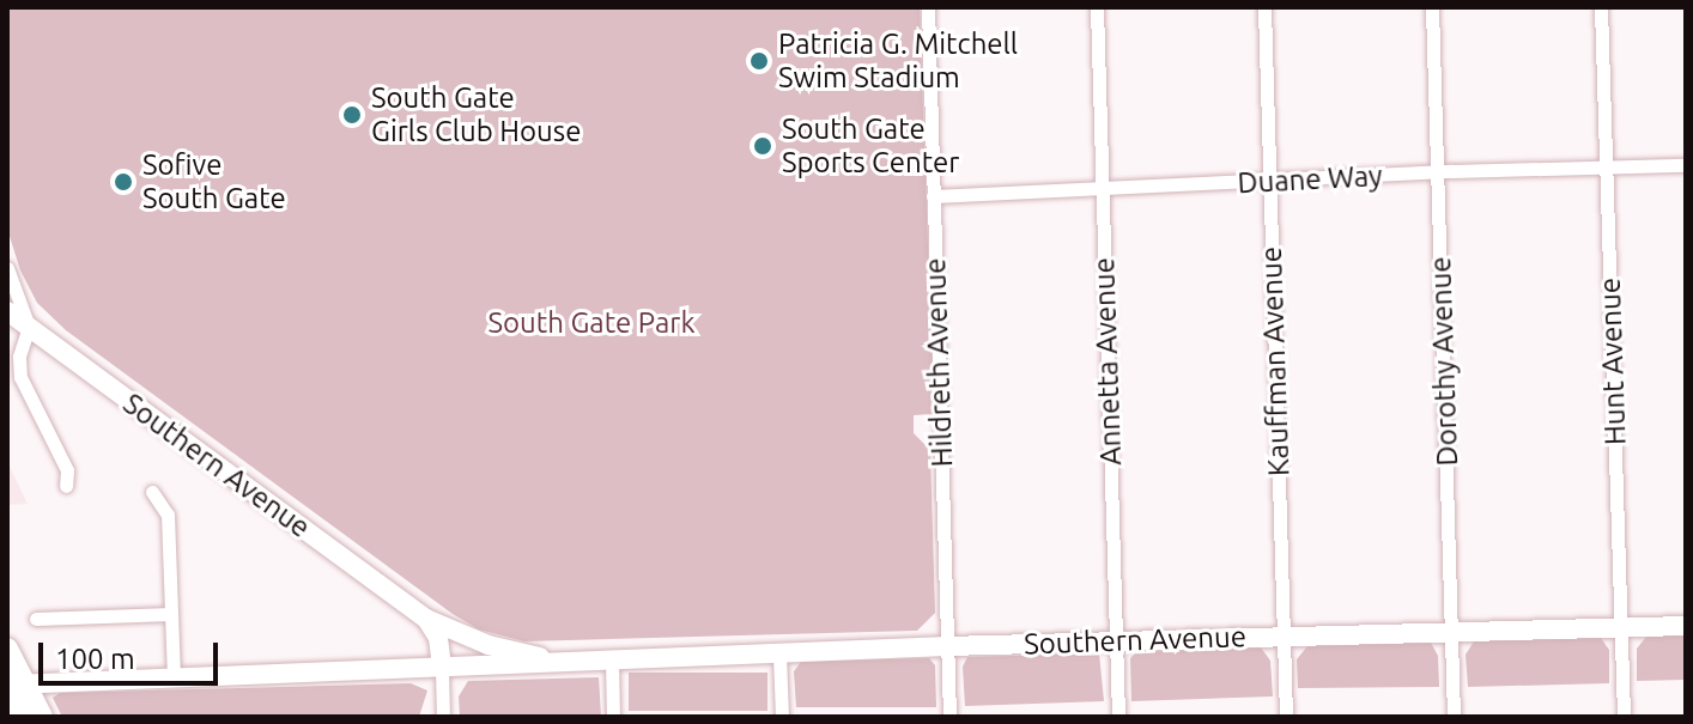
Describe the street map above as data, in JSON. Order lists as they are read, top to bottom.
{
  "streets": {
    "street": [
      "Duane Way",
      "Annetta Avenue",
      "Kauffman Avenue",
      "Dorothy Avenue",
      "Hunt Avenue",
      "Hildreth Avenue",
      "Southern Avenue"
    ]
  },
  "crossings": [
    ["Duane Way", "Annetta Avenue"],
    ["Duane Way", "Kauffman Avenue"],
    ["Duane Way", "Dorothy Avenue"],
    ["Duane Way", "Hunt Avenue"],
    ["Duane Way", "Hildreth Avenue"],
    ["Annetta Avenue", "Southern Avenue"],
    ["Kauffman Avenue", "Southern Avenue"],
    ["Dorothy Avenue", "Southern Avenue"],
    ["Hunt Avenue", "Southern Avenue"],
    ["Hildreth Avenue", "Southern Avenue"]
  ],
  "parks": ["South Gate Park"],
  "places": [
    "Patricia G. Mitchell Swim Stadium",
    "South Gate Girls Club House",
    "South Gate Sports Center",
    "Sofive South Gate"
  ],
  "scale_bar": "100 m"
}
